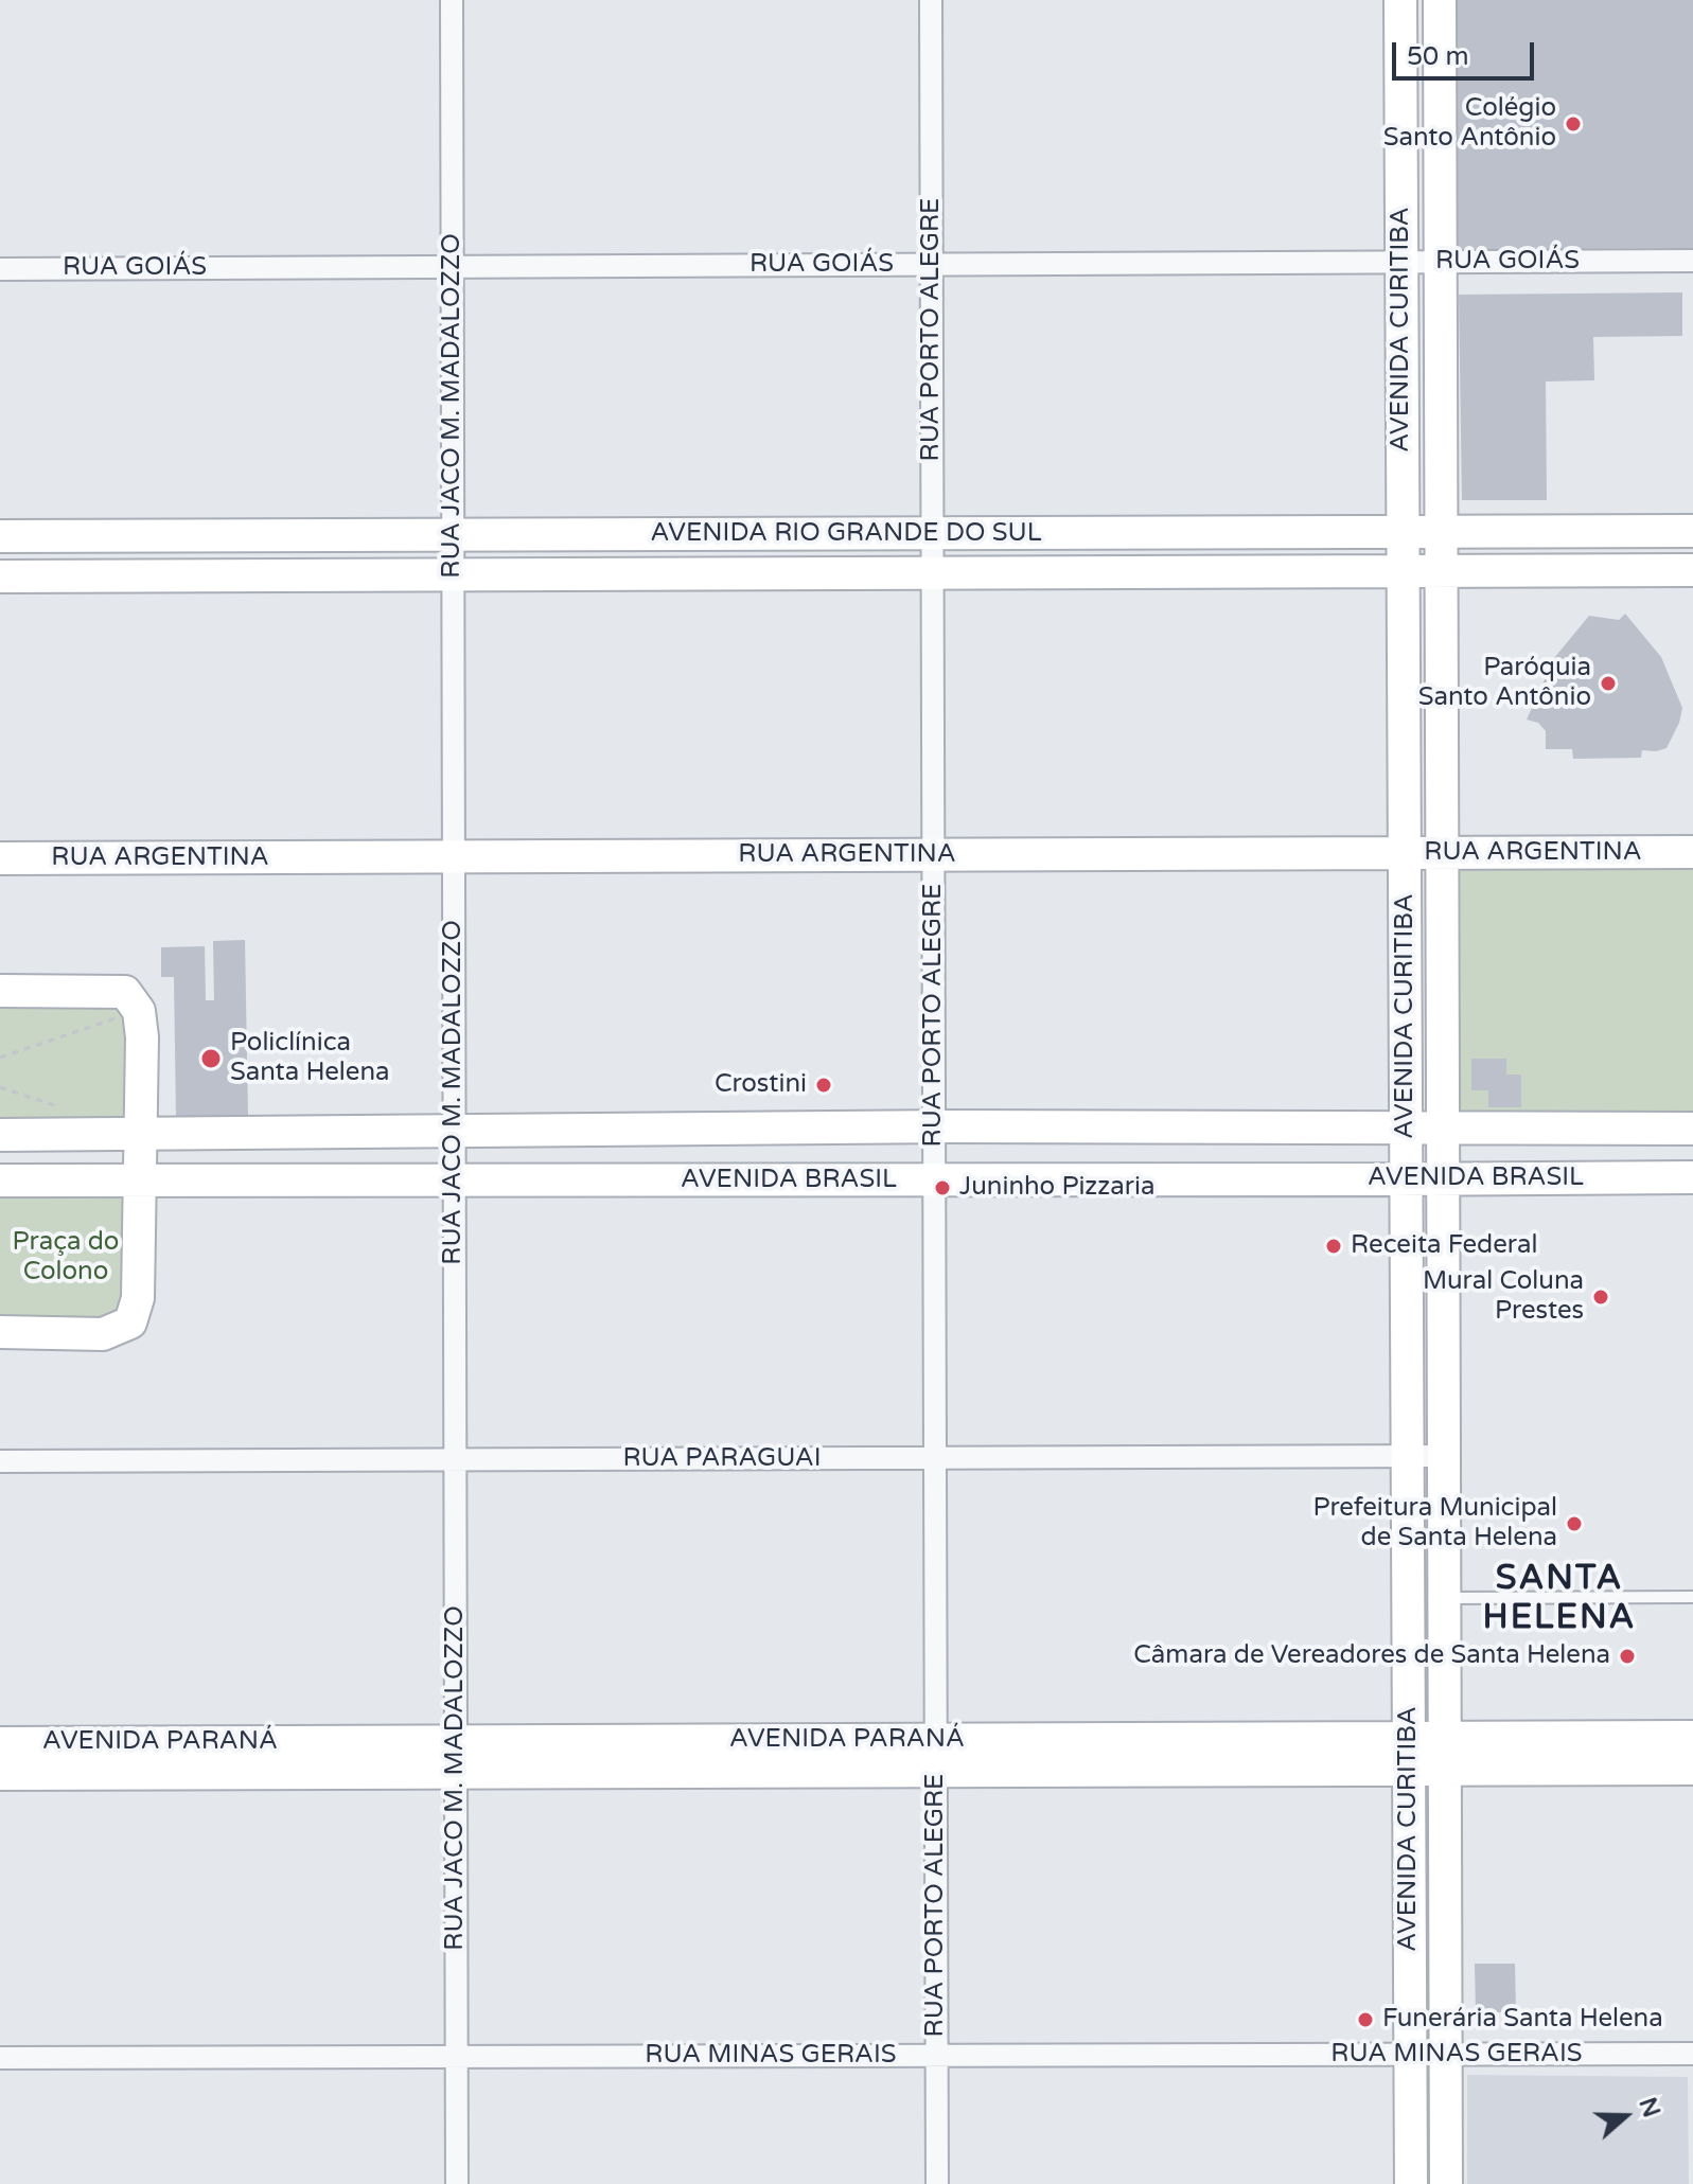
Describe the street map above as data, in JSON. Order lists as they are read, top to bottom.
{
  "streets": {
    "street": [
      "RUA GOIÁS",
      "RUA PORTO ALEGRE",
      "AVENIDA CURITIBA",
      "RUA JACO M. MADALOZZO",
      "AVENIDA RIO GRANDE DO SUL",
      "RUA ARGENTINA",
      "AVENIDA BRASIL",
      "RUA PARAGUAI",
      "AVENIDA PARANÁ",
      "RUA MINAS GERAIS"
    ]
  },
  "crossings": [
    ["RUA GOIÁS", "RUA PORTO ALEGRE"],
    ["RUA GOIÁS", "AVENIDA CURITIBA"],
    ["RUA GOIÁS", "RUA JACO M. MADALOZZO"],
    ["RUA PORTO ALEGRE", "AVENIDA RIO GRANDE DO SUL"],
    ["RUA PORTO ALEGRE", "RUA ARGENTINA"],
    ["RUA PORTO ALEGRE", "AVENIDA BRASIL"],
    ["RUA PORTO ALEGRE", "RUA PARAGUAI"],
    ["RUA PORTO ALEGRE", "AVENIDA PARANÁ"],
    ["RUA PORTO ALEGRE", "RUA MINAS GERAIS"],
    ["AVENIDA CURITIBA", "AVENIDA RIO GRANDE DO SUL"],
    ["AVENIDA CURITIBA", "RUA ARGENTINA"],
    ["AVENIDA CURITIBA", "AVENIDA BRASIL"],
    ["AVENIDA CURITIBA", "RUA PARAGUAI"],
    ["AVENIDA CURITIBA", "AVENIDA PARANÁ"],
    ["AVENIDA CURITIBA", "RUA MINAS GERAIS"],
    ["RUA JACO M. MADALOZZO", "AVENIDA RIO GRANDE DO SUL"],
    ["RUA JACO M. MADALOZZO", "RUA ARGENTINA"],
    ["RUA JACO M. MADALOZZO", "AVENIDA BRASIL"],
    ["RUA JACO M. MADALOZZO", "RUA PARAGUAI"],
    ["RUA JACO M. MADALOZZO", "AVENIDA PARANÁ"],
    ["RUA JACO M. MADALOZZO", "RUA MINAS GERAIS"]
  ],
  "districts": ["SANTA HELENA"],
  "parks": ["Praça do Colono"],
  "places": [
    "Colégio Santo Antônio",
    "Paróquia Santo Antônio",
    "Policlínica Santa Helena",
    "Crostini",
    "Juninho Pizzaria",
    "Receita Federal",
    "Mural Coluna Prestes",
    "Prefeitura Municipal de Santa Helena",
    "Câmara de Vereadores de Santa Helena",
    "Funerária Santa Helena"
  ],
  "scale_bar": "50 m",
  "north": "right"
}
